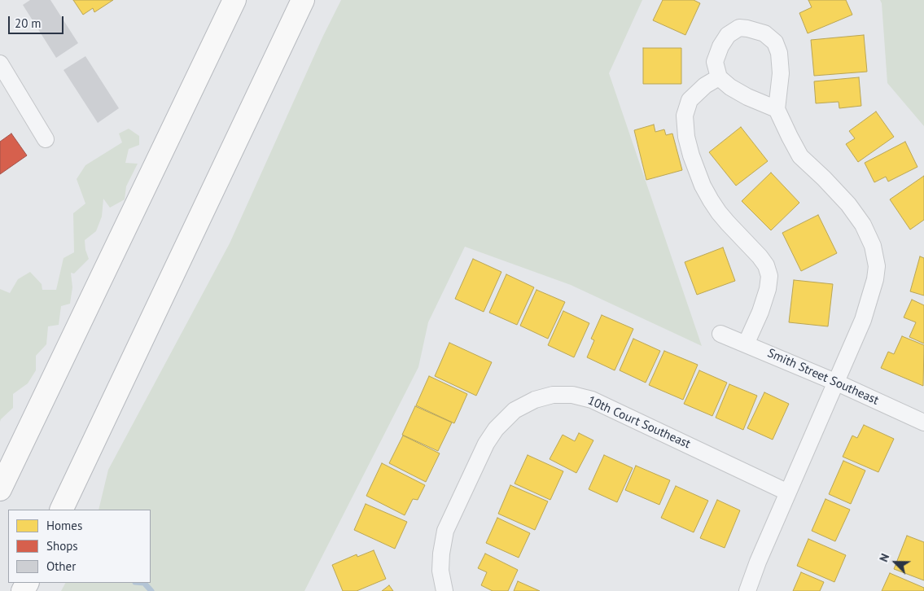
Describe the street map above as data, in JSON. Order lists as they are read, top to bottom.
{
  "streets": {
    "street": ["Smith Street Southeast", "10th Court Southeast"]
  },
  "legend": ["Homes", "Shops", "Other"],
  "scale_bar": "20 m",
  "north": "top left"
}
